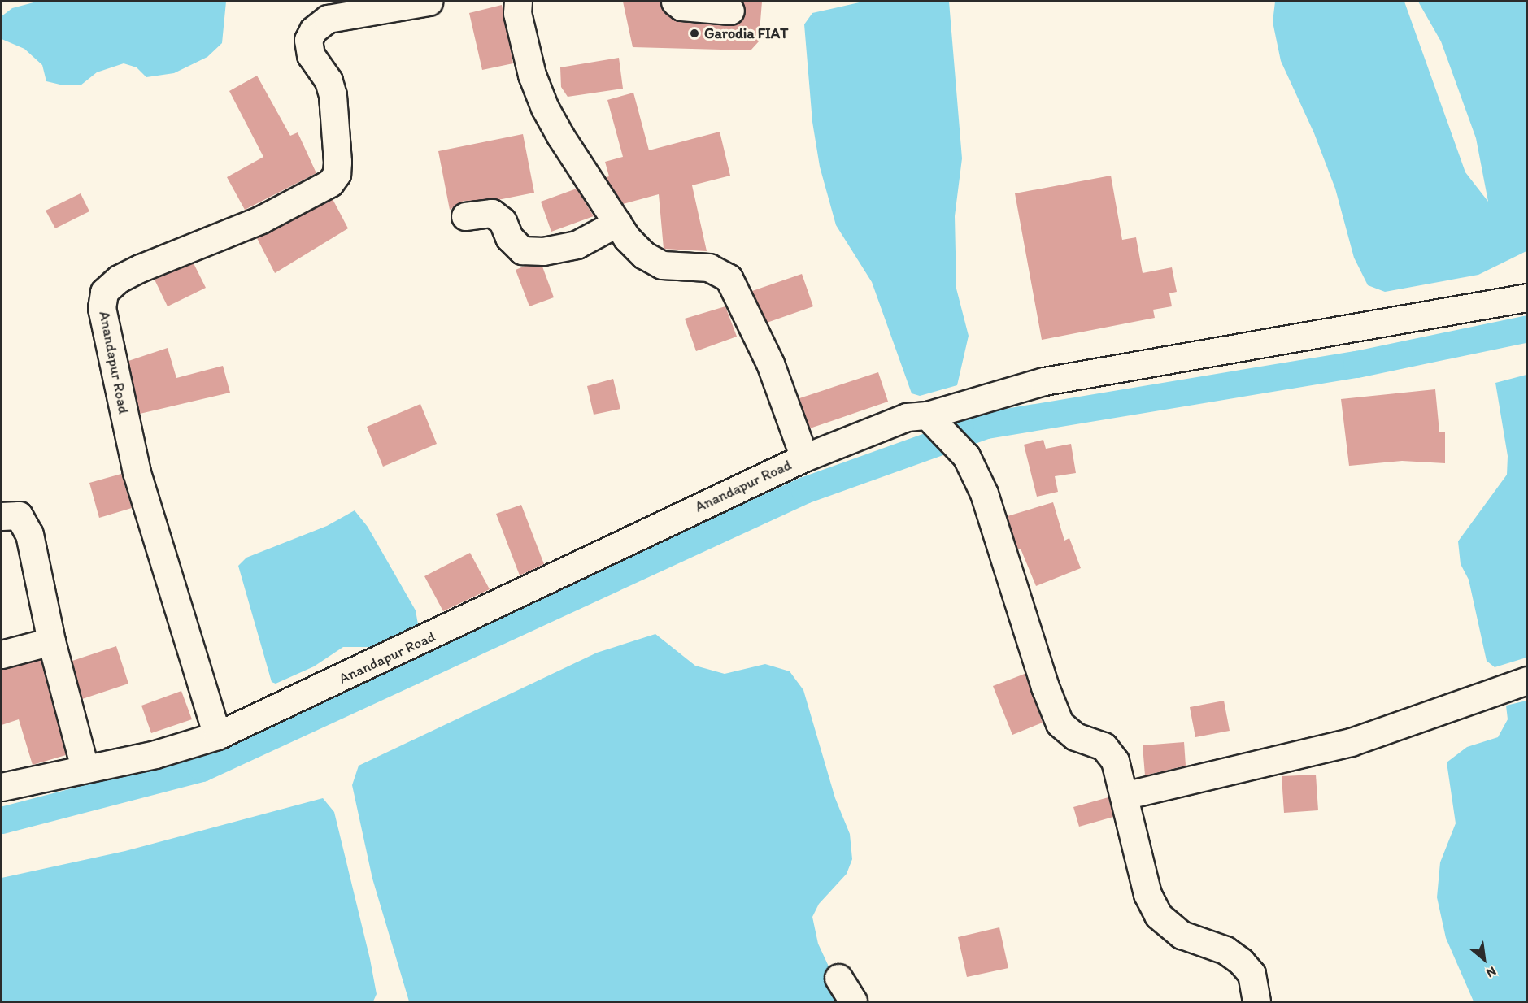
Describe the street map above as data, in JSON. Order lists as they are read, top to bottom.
{
  "streets": {
    "street": ["Anandapur Road"]
  },
  "places": ["Garodia FIAT"],
  "north": "bottom right"
}
